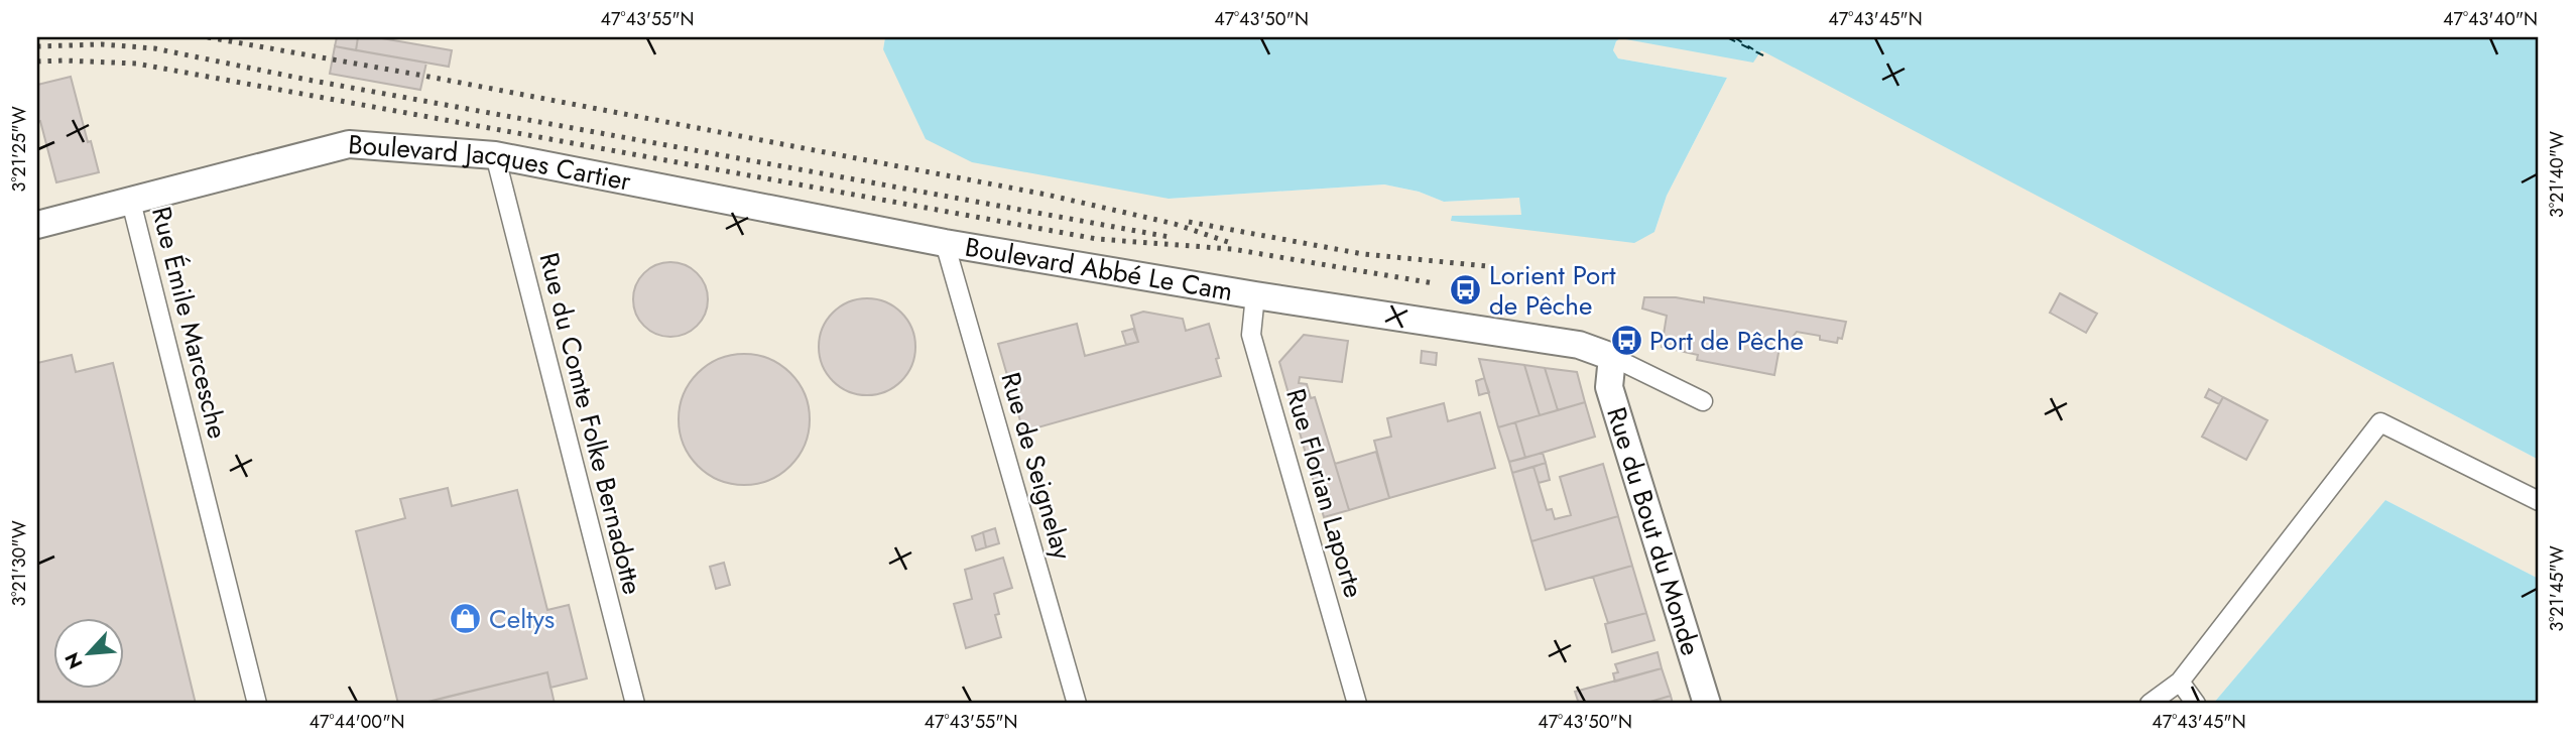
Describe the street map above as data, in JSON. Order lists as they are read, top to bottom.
{
  "streets": {
    "street": [
      "Boulevard Jacques Cartier",
      "Boulevard Abbé Le Cam",
      "Rue Émile Marcesche",
      "Rue du Comte Folke Bernadotte",
      "Rue de Seignelay",
      "Rue Florian Laporte",
      "Rue du Bout du Monde"
    ]
  },
  "crossings": [
    ["Boulevard Jacques Cartier", "Boulevard Abbé Le Cam"],
    ["Boulevard Jacques Cartier", "Rue Émile Marcesche"],
    ["Boulevard Jacques Cartier", "Rue du Comte Folke Bernadotte"],
    ["Boulevard Jacques Cartier", "Rue de Seignelay"],
    ["Boulevard Abbé Le Cam", "Rue de Seignelay"],
    ["Boulevard Abbé Le Cam", "Rue Florian Laporte"],
    ["Boulevard Abbé Le Cam", "Rue du Bout du Monde"]
  ],
  "places": {
    "bus stop": ["Lorient Port de Pêche", "Port de Pêche"],
    "shop": ["Celtys"]
  },
  "north": "bottom left",
  "coordinates": [
    "47°43'55\"N",
    "47°43'50\"N",
    "47°43'45\"N",
    "47°43'40\"N",
    "3°21'25\"W",
    "3°21'40\"W",
    "3°21'30\"W",
    "3°21'45\"W",
    "47°44'00\"N"
  ]
}
